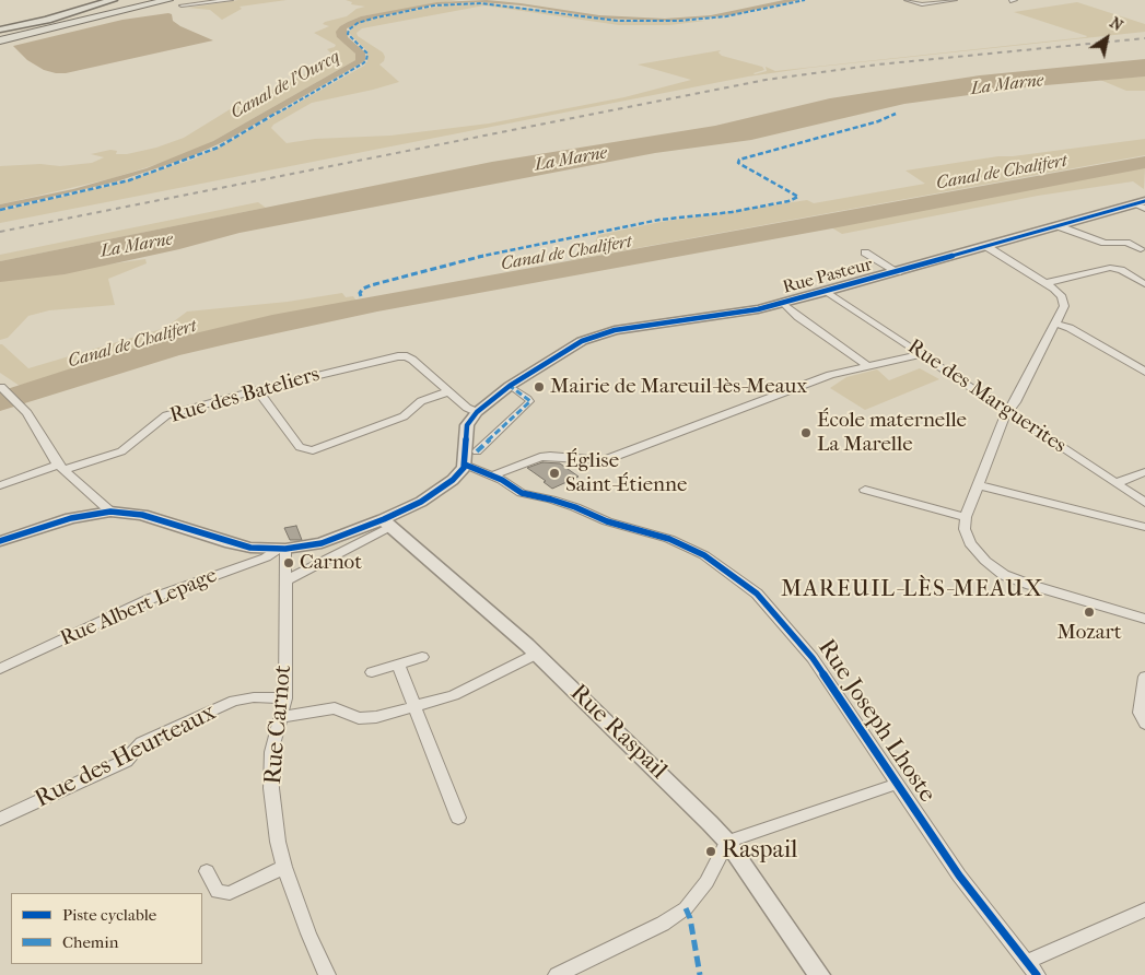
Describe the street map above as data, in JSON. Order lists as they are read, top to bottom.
{
  "streets": {
    "street": [
      "Rue Pasteur",
      "Rue des Bateliers",
      "Rue des Marguerites",
      "Rue Albert Lepage",
      "Rue Joseph Lhoste",
      "Rue Carnot",
      "Rue Raspail",
      "Rue des Heurteaux"
    ]
  },
  "crossings": [
    ["Rue Pasteur", "Rue des Marguerites"],
    ["Rue Albert Lepage", "Rue Carnot"],
    ["Rue Carnot", "Rue des Heurteaux"]
  ],
  "districts": ["MAREUIL-LÈS-MEAUX"],
  "water": ["Canal de l'Ourcq", "La Marne", "Canal de Chalifert"],
  "places": [
    "Mairie de Mareuil-lès-Meaux",
    "École maternelle La Marelle",
    "Église Saint-Étienne",
    "Carnot",
    "Mozart",
    "Raspail"
  ],
  "legend": ["Piste cyclable", "Chemin"],
  "north": "top right"
}
